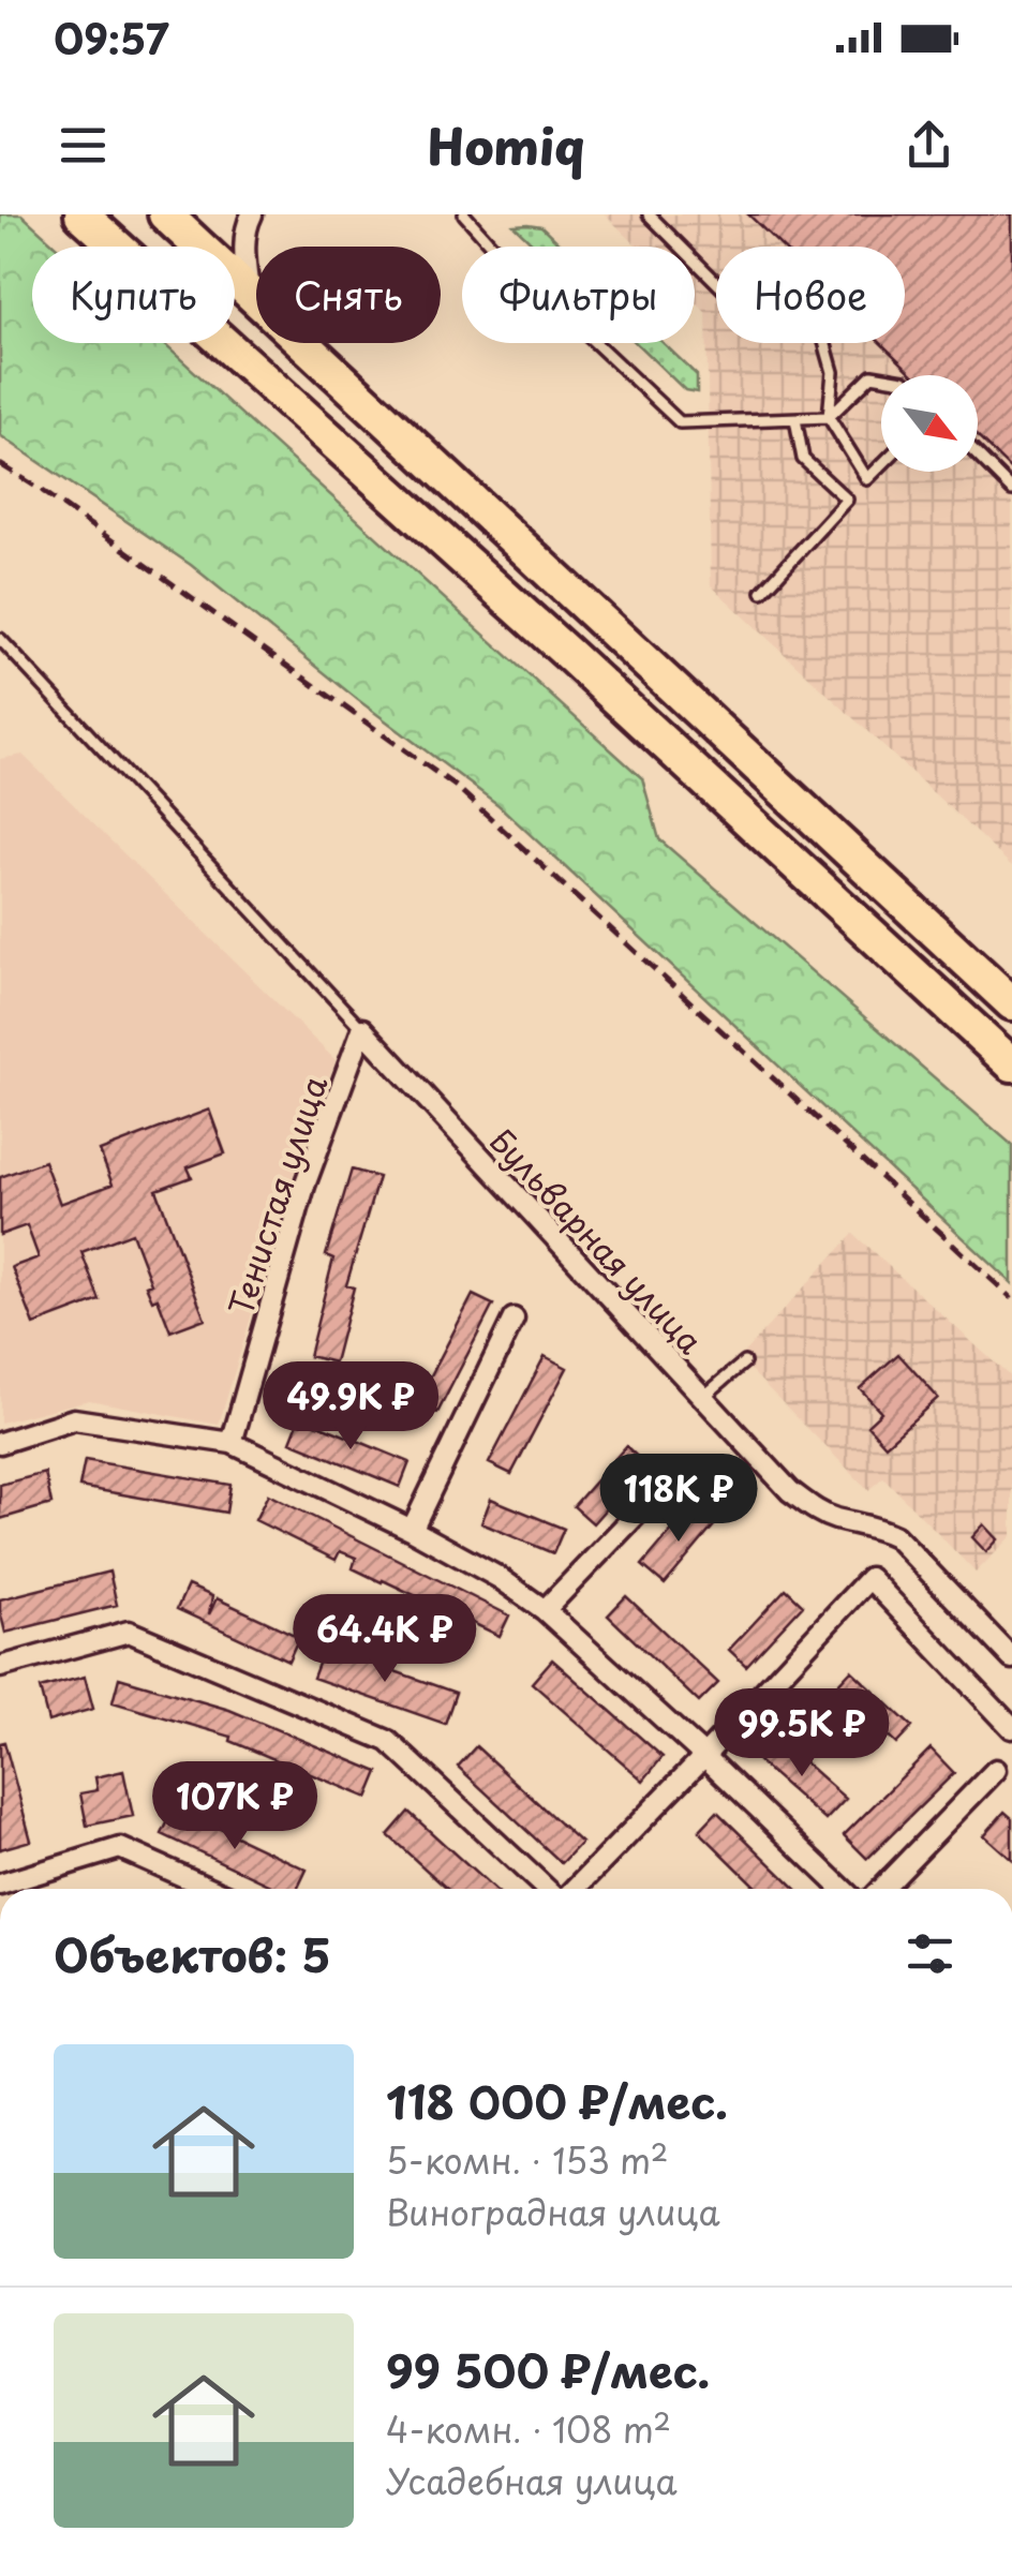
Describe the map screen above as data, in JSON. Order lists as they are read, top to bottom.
{
  "streets": {
    "street": ["Тенистая улица", "Бульварная улица"]
  },
  "crossings": [
    ["Тенистая улица", "Бульварная улица"]
  ],
  "north": "bottom right",
  "page": {
    "status": "09:57",
    "header": "Homiq",
    "chip": [
      "Купить",
      "Снять",
      "Фильтры",
      "Новое"
    ],
    "price": [
      "49.9K ₽",
      "118K ₽",
      "64.4K ₽",
      "99.5K ₽",
      "107K ₽"
    ],
    "heading": "Объектов: 5",
    "list": [
      {
        "name": "118 000 ₽/мес.",
        "note": "5-комн. · 153 m² · Виноградная улица"
      },
      {
        "name": "99 500 ₽/мес.",
        "note": "4-комн. · 108 m² · Усадебная улица"
      }
    ]
  }
}
